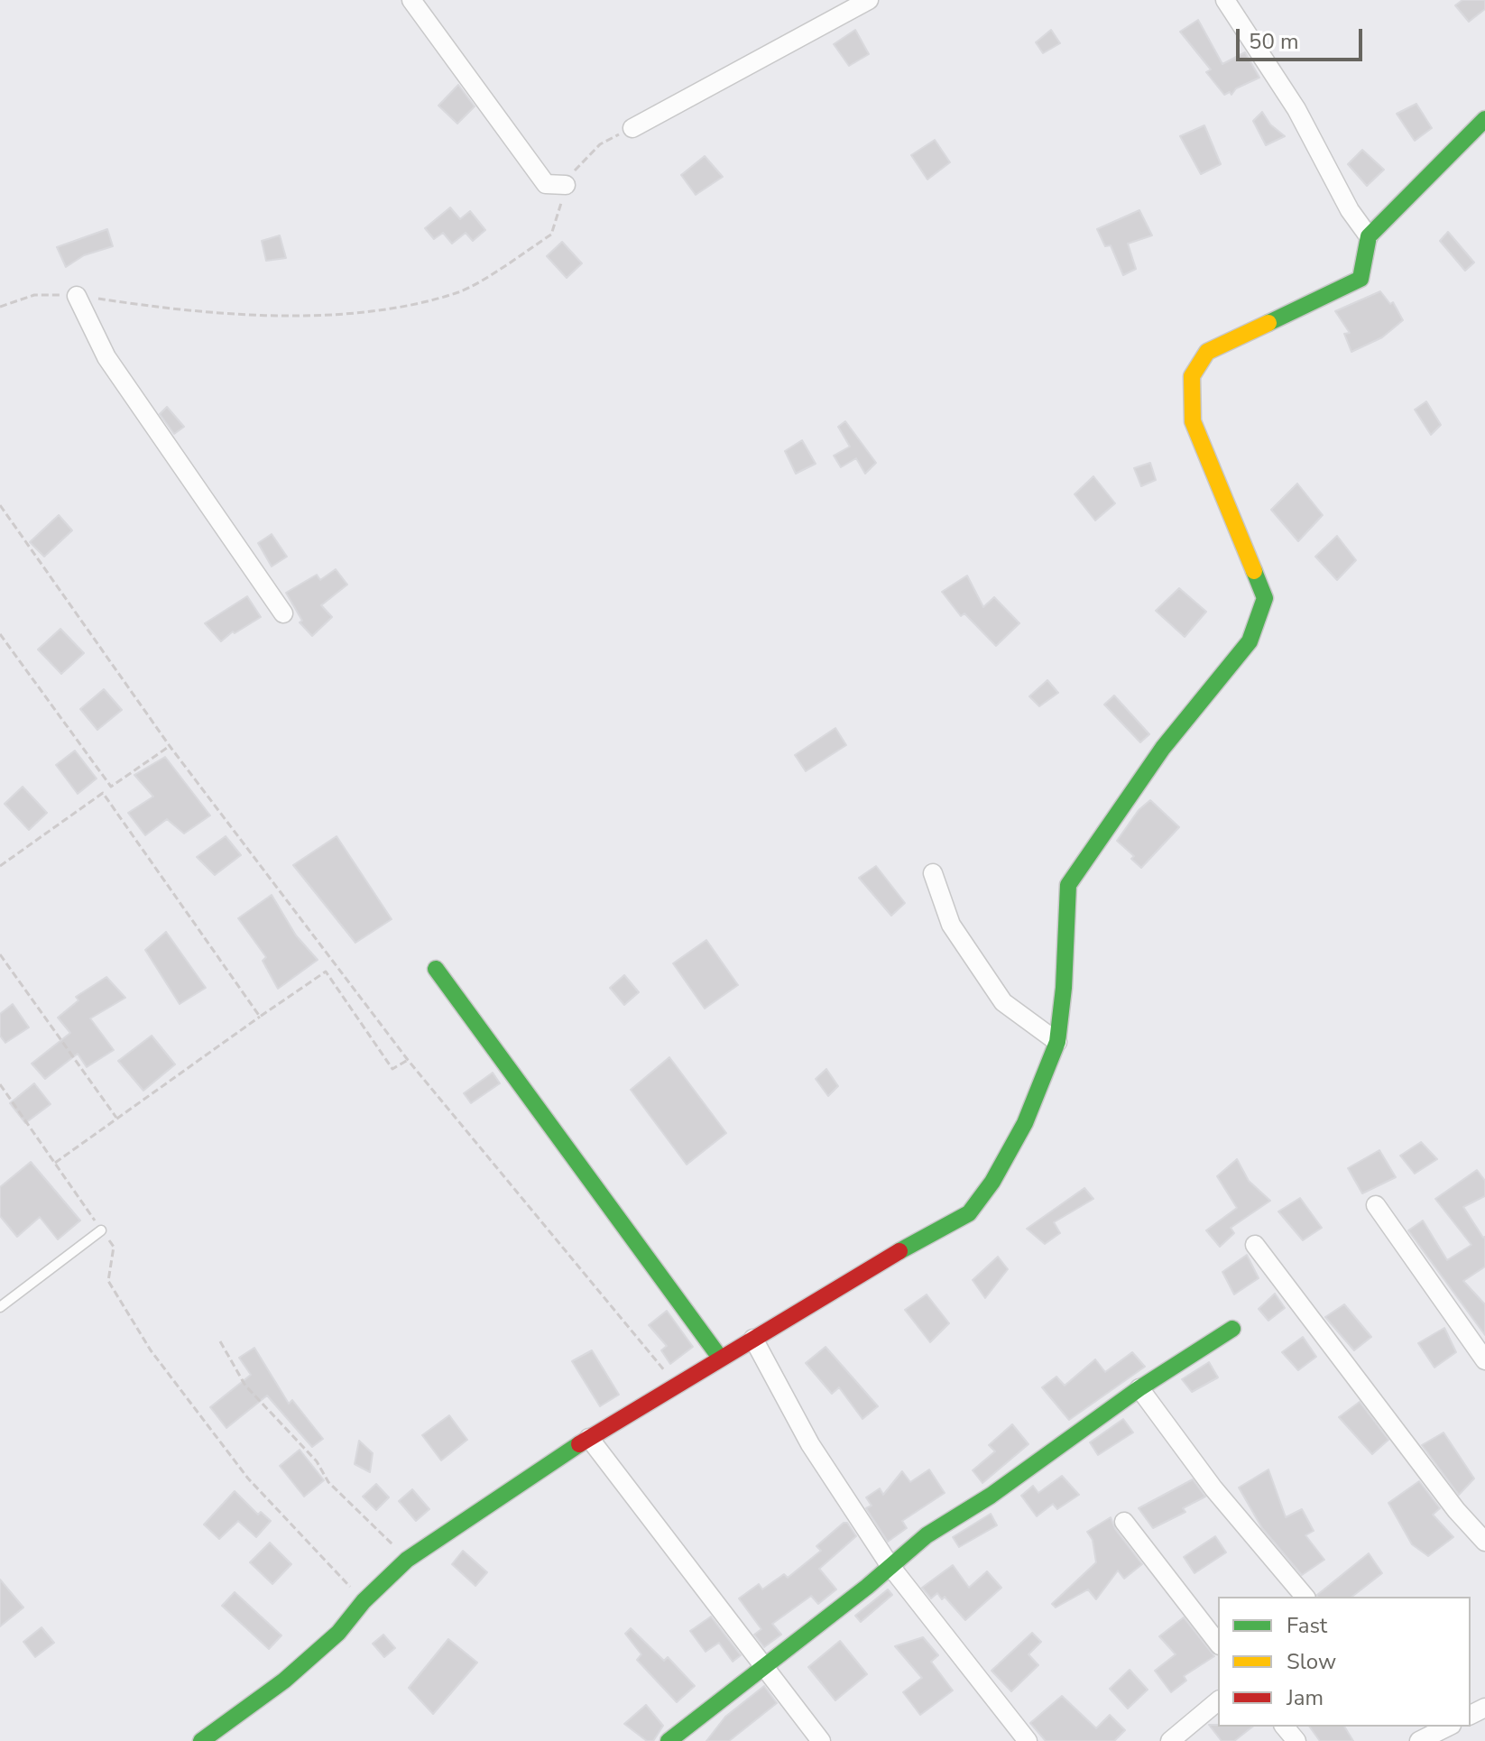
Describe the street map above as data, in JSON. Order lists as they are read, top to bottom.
{
  "legend": ["Fast", "Slow", "Jam"],
  "scale_bar": "50 m"
}
